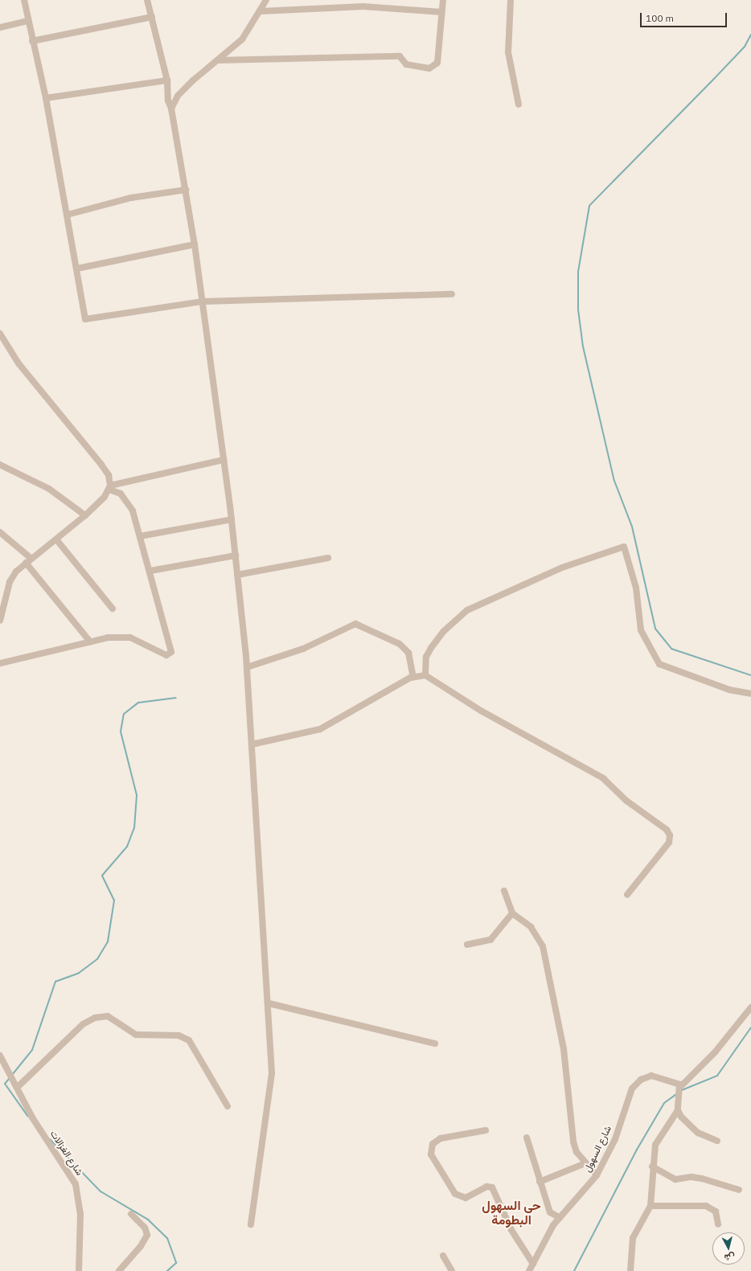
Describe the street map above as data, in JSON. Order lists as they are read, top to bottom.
{
  "streets": {
    "street": ["شارع السهول", "شارع الغزالات"]
  },
  "districts": ["حي السهول البطومة"],
  "scale_bar": "100 m",
  "north": "bottom"
}
